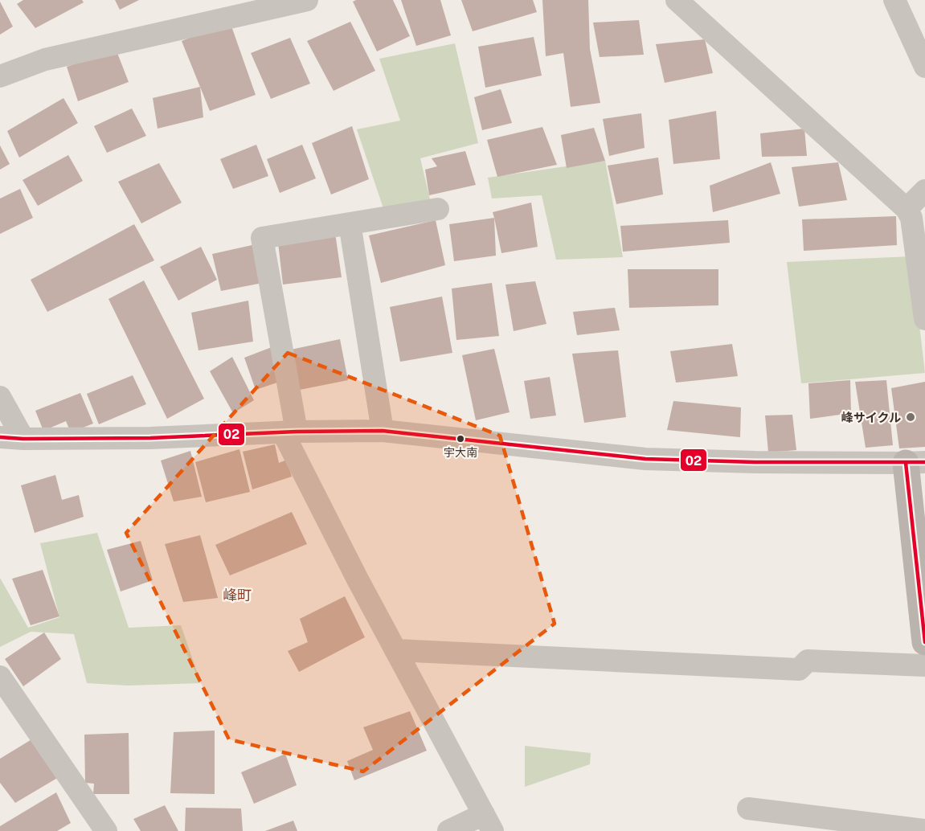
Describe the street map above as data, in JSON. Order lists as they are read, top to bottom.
{
  "districts": ["峰町"],
  "places": ["峰サイクル", "宇大南"],
  "lines": ["transit line 02"]
}
